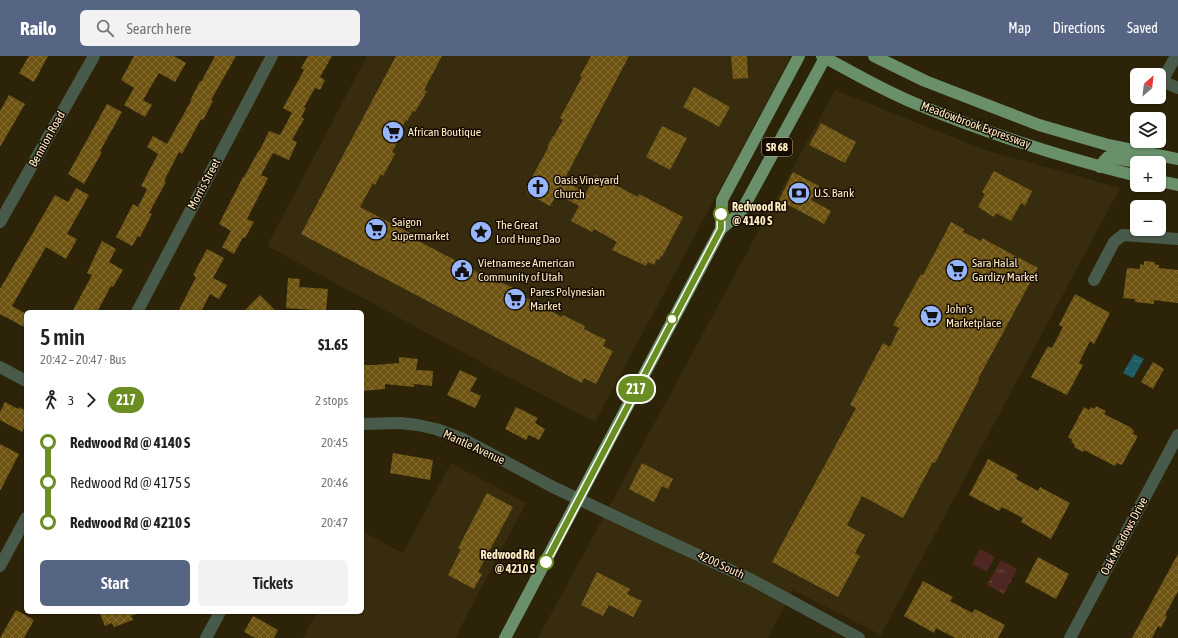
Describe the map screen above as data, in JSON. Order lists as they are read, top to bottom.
{
  "streets": {
    "main road": ["Meadowbrook Expressway", "SR 68"],
    "street": [
      "Bennion Road",
      "Morris Street",
      "Mantle Avenue",
      "Oak Meadows Drive",
      "4200 South"
    ]
  },
  "crossings": [
    ["Meadowbrook Expressway", "SR 68"],
    ["SR 68", "Mantle Avenue"],
    ["SR 68", "4200 South"],
    ["Mantle Avenue", "4200 South"]
  ],
  "places": {
    "supermarket": [
      "African Boutique",
      "Saigon Supermarket",
      "Sara Halal Gardizy Market",
      "Pares Polynesian Market",
      "John's Marketplace"
    ],
    "church": ["Oasis Vineyard Church"],
    "bank": ["U.S. Bank"],
    "other": ["Redwood Rd @ 4140 S", "Redwood Rd @ 4210 S"],
    "place": ["The Great Lord Hung Dao"],
    "public building": ["Vietnamese American Community of Utah"]
  },
  "lines": ["bus line 217"],
  "north": "top right",
  "page": {
    "header": "Railo",
    "search": "Search here",
    "nav": ["Map", "Directions", "Saved"],
    "on_map": "217",
    "map_buttons": ["+", "−"],
    "heading": ["5 min", "20:42 – 20:47 · Bus", "$1.65"],
    "legs": ["3", "217", "2 stops"],
    "list": [
      {
        "name": "Redwood Rd @ 4140 S",
        "value": "20:45"
      },
      {
        "name": "Redwood Rd @ 4175 S",
        "value": "20:46"
      },
      {
        "name": "Redwood Rd @ 4210 S",
        "value": "20:47"
      }
    ],
    "buttons": ["Start", "Tickets"]
  }
}
